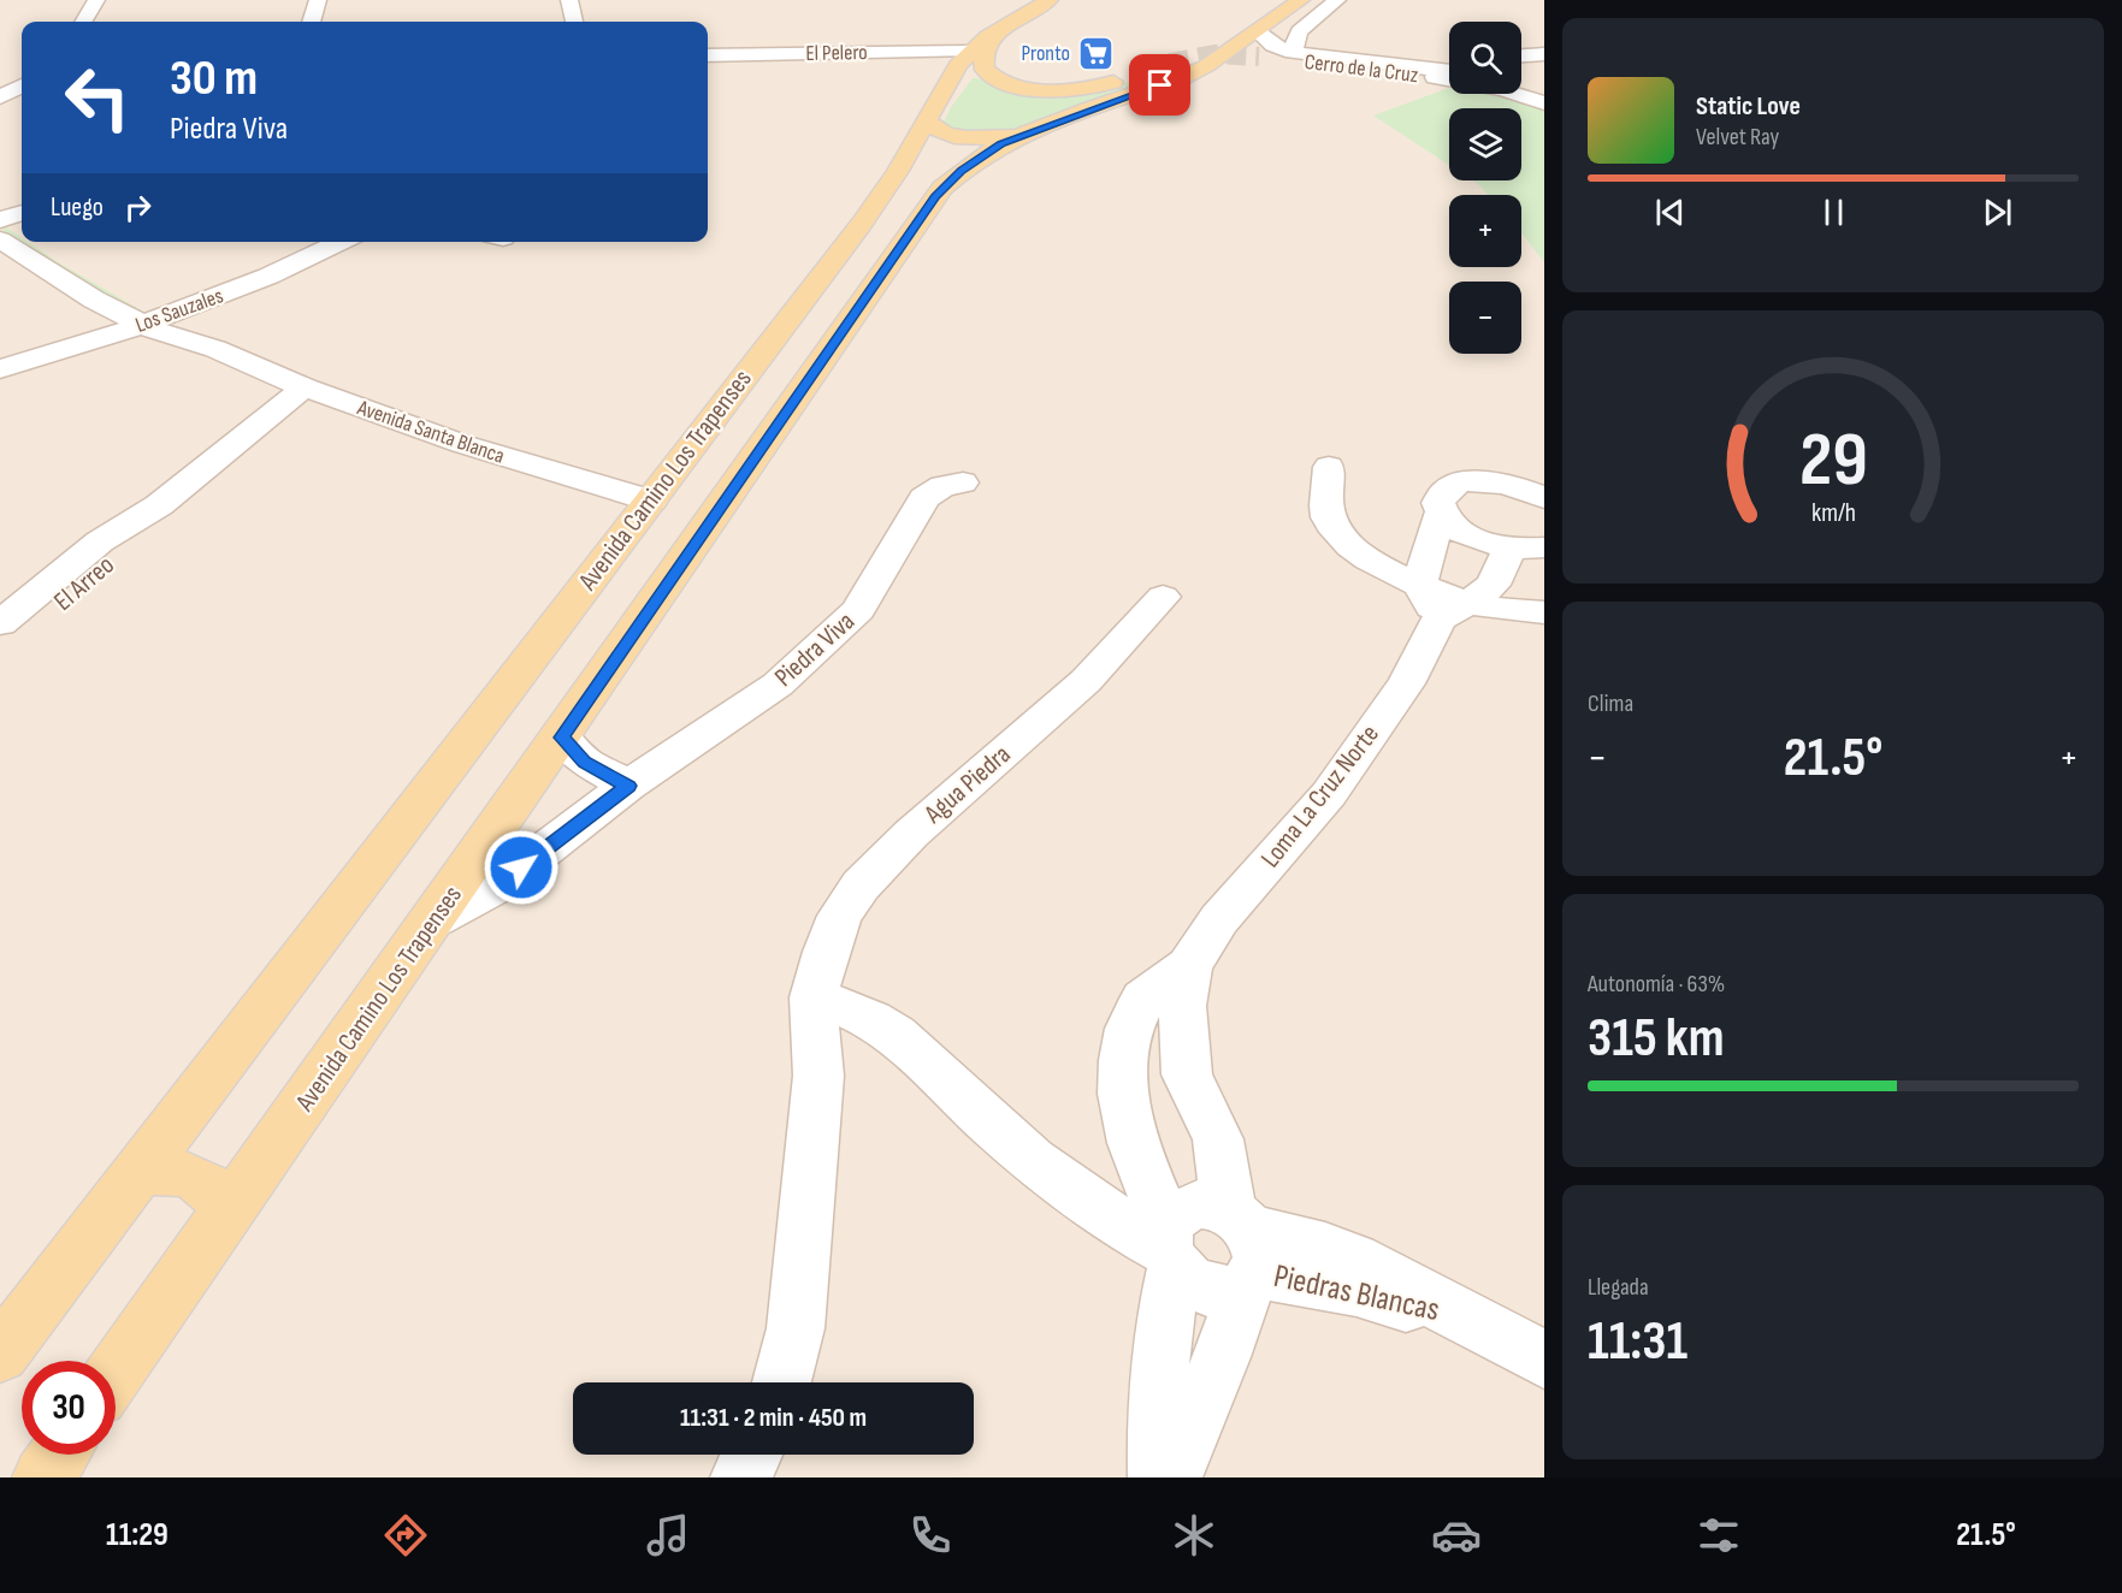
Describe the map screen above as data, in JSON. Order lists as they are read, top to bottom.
{
  "streets": {
    "main road": ["Avenida Camino Los Trapenses"],
    "street": [
      "El Pelero",
      "Cerro de la Cruz",
      "Los Sauzales",
      "Avenida Santa Blanca",
      "El Arreo",
      "Piedra Viva",
      "Agua Piedra",
      "Loma La Cruz Norte",
      "Piedras Blancas"
    ]
  },
  "crossings": [
    ["El Pelero", "Avenida Camino Los Trapenses"],
    ["Cerro de la Cruz", "Avenida Camino Los Trapenses"],
    ["Los Sauzales", "Avenida Santa Blanca"],
    ["Avenida Santa Blanca", "Avenida Camino Los Trapenses"],
    ["Avenida Santa Blanca", "El Arreo"],
    ["Avenida Camino Los Trapenses", "Piedra Viva"],
    ["Loma La Cruz Norte", "Piedras Blancas"]
  ],
  "places": {
    "supermarket": ["Pronto"]
  },
  "page": {
    "map_buttons": ["+", "−"],
    "turn": ["30 m", "Piedra Viva"],
    "song": ["Static Love", "Velvet Ray"],
    "then": "Luego",
    "tile": [
      "Clima",
      ["Autonomía · 63%", "315 km"],
      ["Llegada", "11:31"]
    ],
    "heat": ["−", "21.5°", "+"],
    "limit": "30",
    "trip": "11:31 · 2 min · 450 m",
    "tabs": ["11:29", "21.5°"],
    "gauge": ["29", "km/h"]
  }
}
